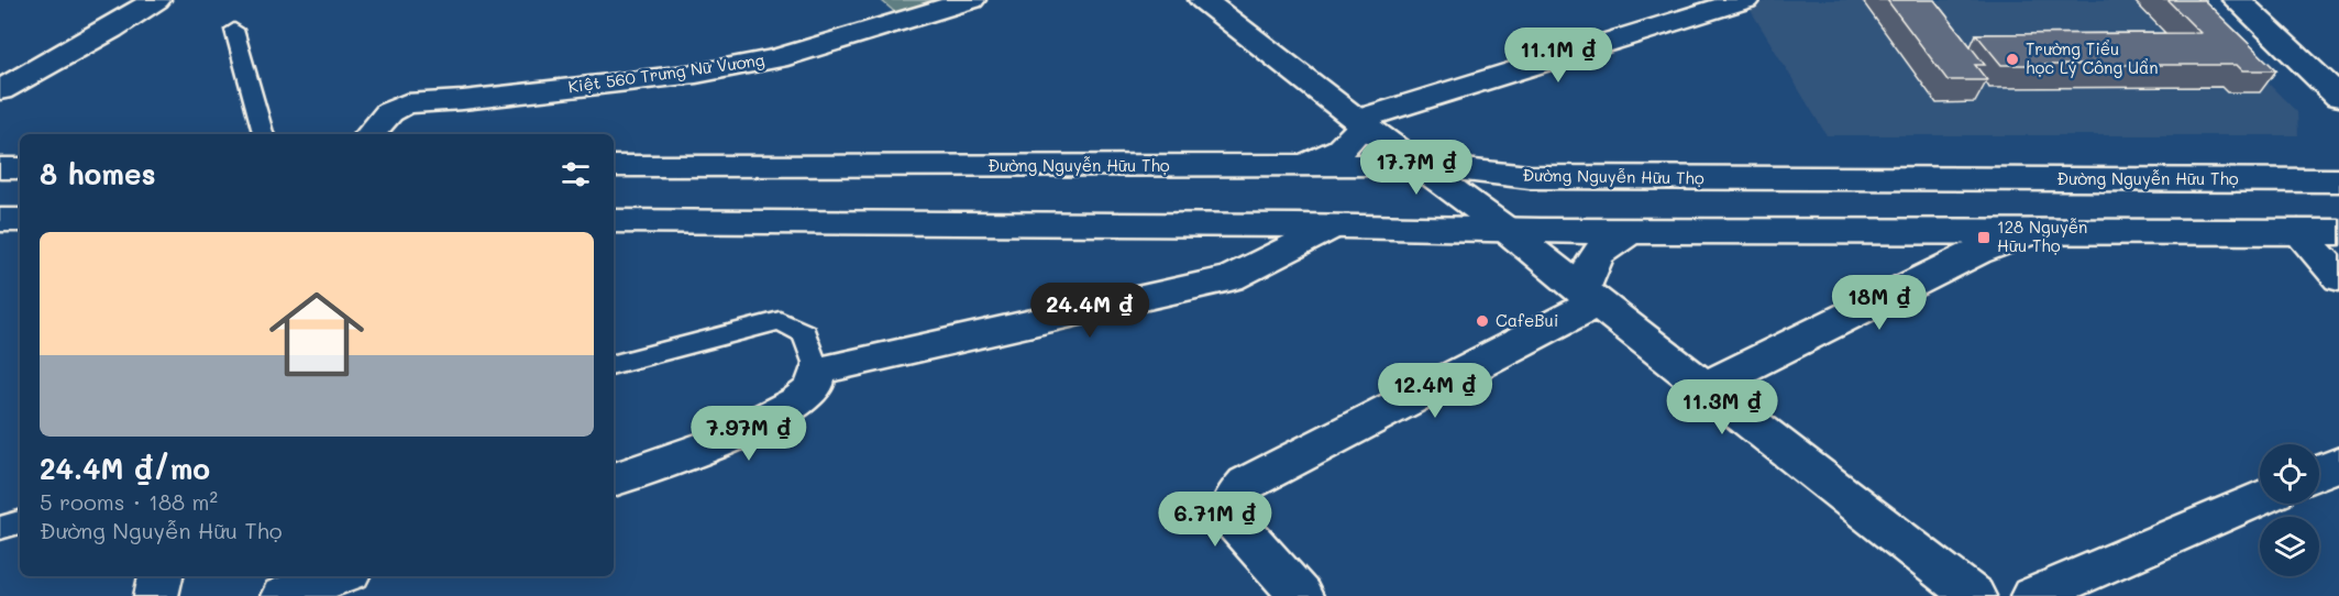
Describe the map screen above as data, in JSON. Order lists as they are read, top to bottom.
{
  "streets": {
    "main road": ["Kiệt 560 Trưng Nữ Vương", "Đường Nguyễn Hữu Thọ"]
  },
  "places": {
    "other": ["Trường Tiểu học Lý Công Uẩn", "CafeBui"],
    "transit": ["128 Nguyễn Hữu Thọ"]
  },
  "page": {
    "price": [
      "11.1M ₫",
      "17.7M ₫",
      "18M ₫",
      "24.4M ₫",
      "12.4M ₫",
      "11.3M ₫",
      "7.97M ₫",
      "6.71M ₫"
    ],
    "heading": "8 homes",
    "list": [
      {
        "name": "24.4M ₫/mo",
        "note": "5 rooms · 188 m² · Đường Nguyễn Hữu Thọ"
      }
    ]
  }
}
